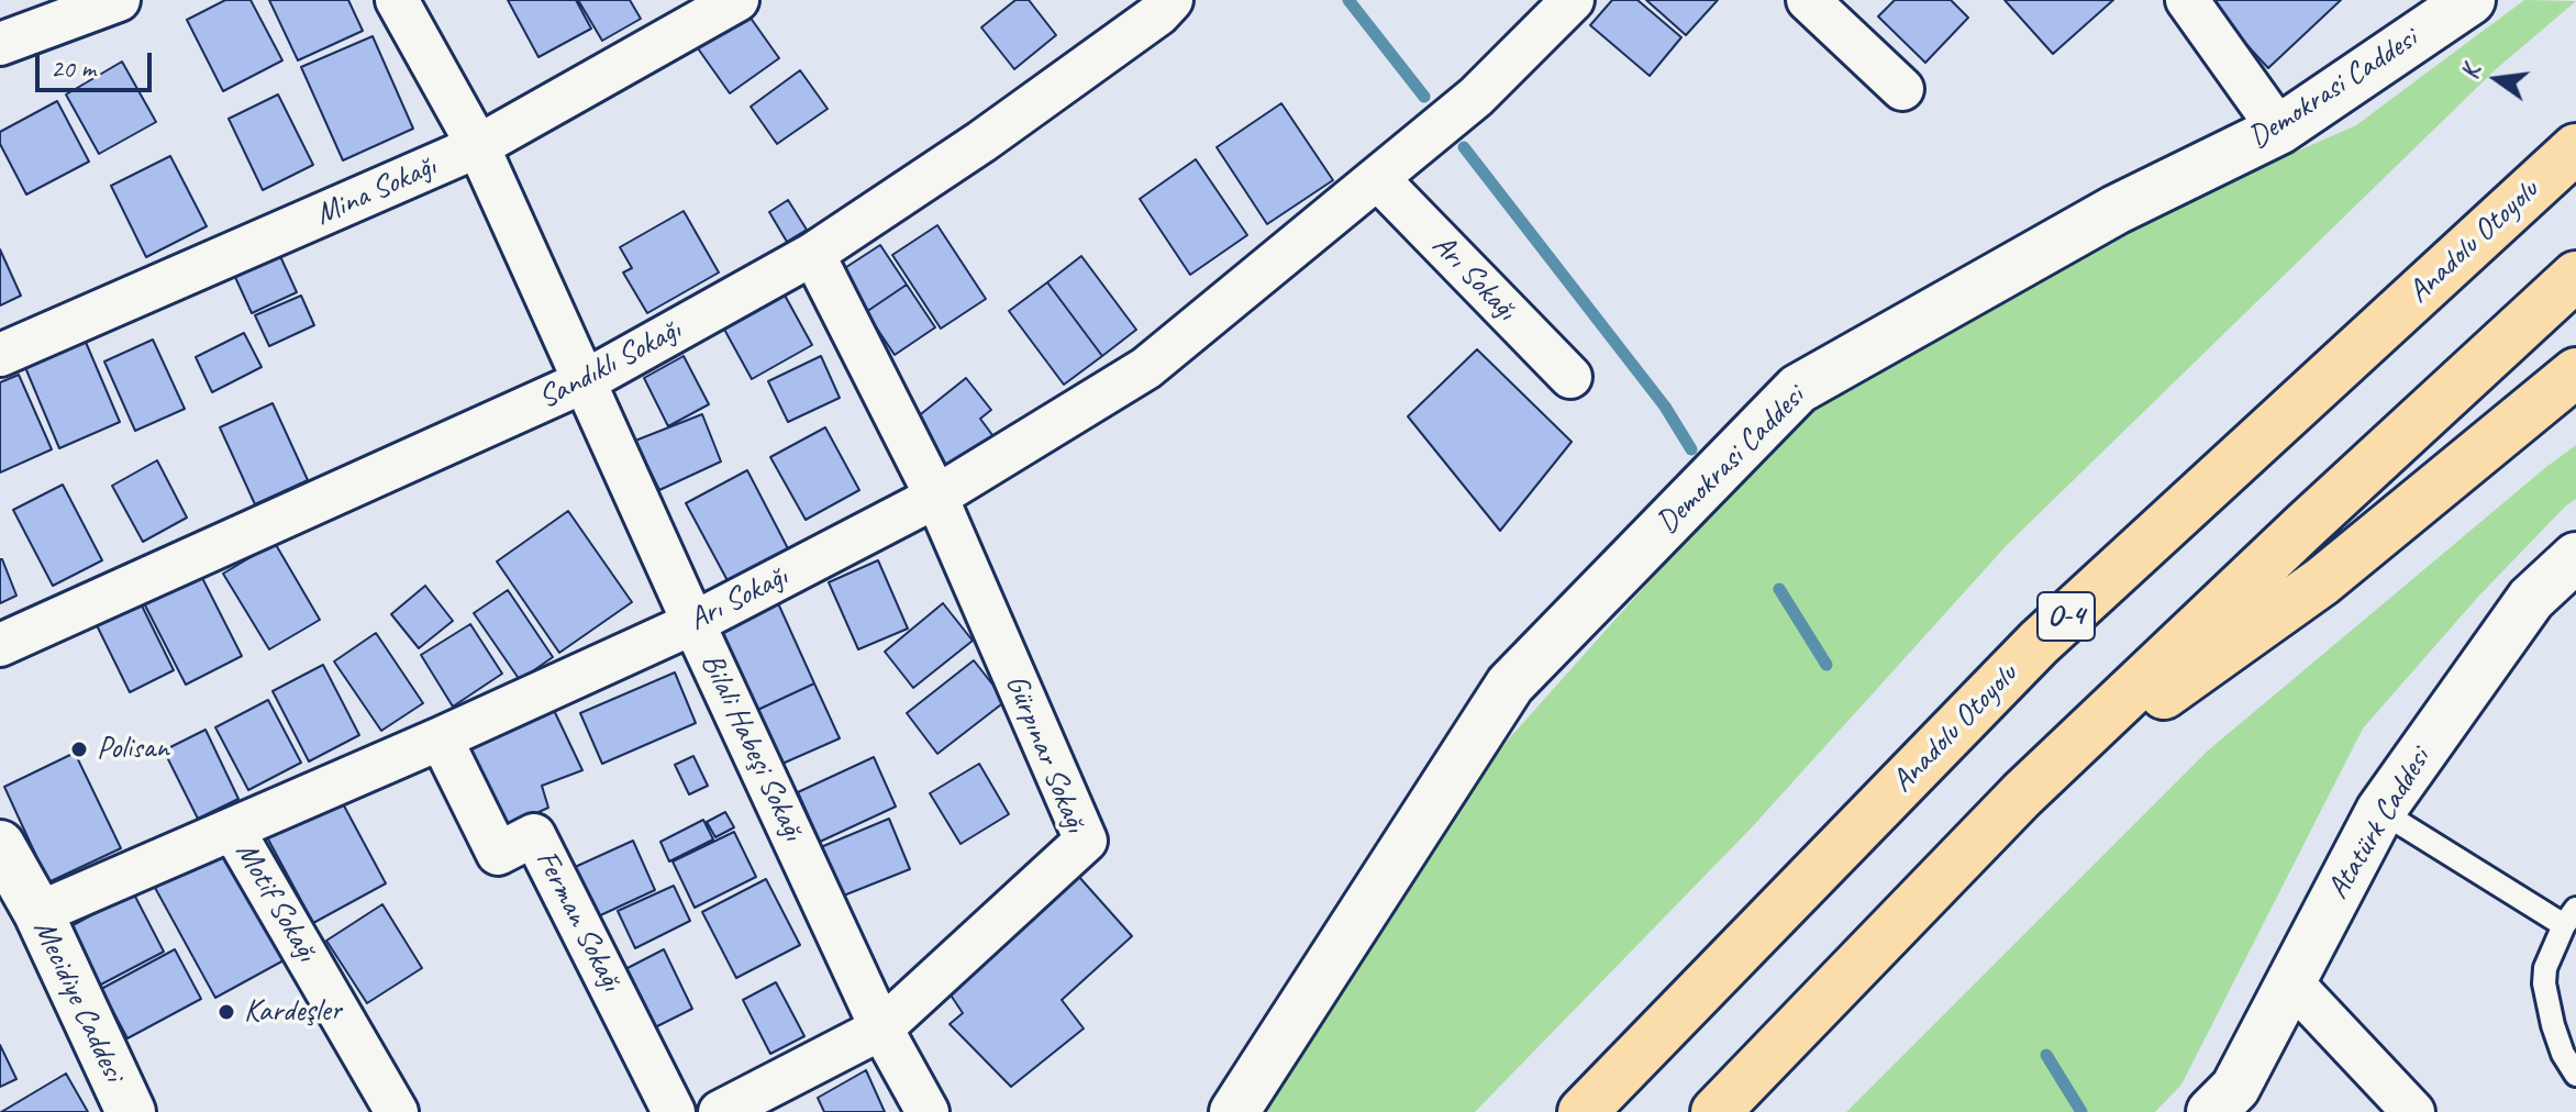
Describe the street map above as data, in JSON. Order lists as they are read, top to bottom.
{
  "streets": {
    "highway": ["Anadolu Otoyolu", "O-4"],
    "street": [
      "Demokrasi Caddesi",
      "Mina Sokağı",
      "Arı Sokağı",
      "Sandıklı Sokağı",
      "Bilali Habeşi Sokağı",
      "Gürpınar Sokağı",
      "Atatürk Caddesi",
      "Motif Sokağı",
      "Ferman Sokağı",
      "Mecidiye Caddesi"
    ]
  },
  "crossings": [
    ["Mina Sokağı", "Bilali Habeşi Sokağı"],
    ["Arı Sokağı", "Bilali Habeşi Sokağı"],
    ["Arı Sokağı", "Gürpınar Sokağı"],
    ["Arı Sokağı", "Motif Sokağı"],
    ["Arı Sokağı", "Ferman Sokağı"],
    ["Arı Sokağı", "Mecidiye Caddesi"],
    ["Sandıklı Sokağı", "Bilali Habeşi Sokağı"],
    ["Sandıklı Sokağı", "Gürpınar Sokağı"],
    ["Bilali Habeşi Sokağı", "Gürpınar Sokağı"]
  ],
  "places": ["Polisan", "Kardeşler"],
  "scale_bar": "20 m",
  "north": "left"
}
